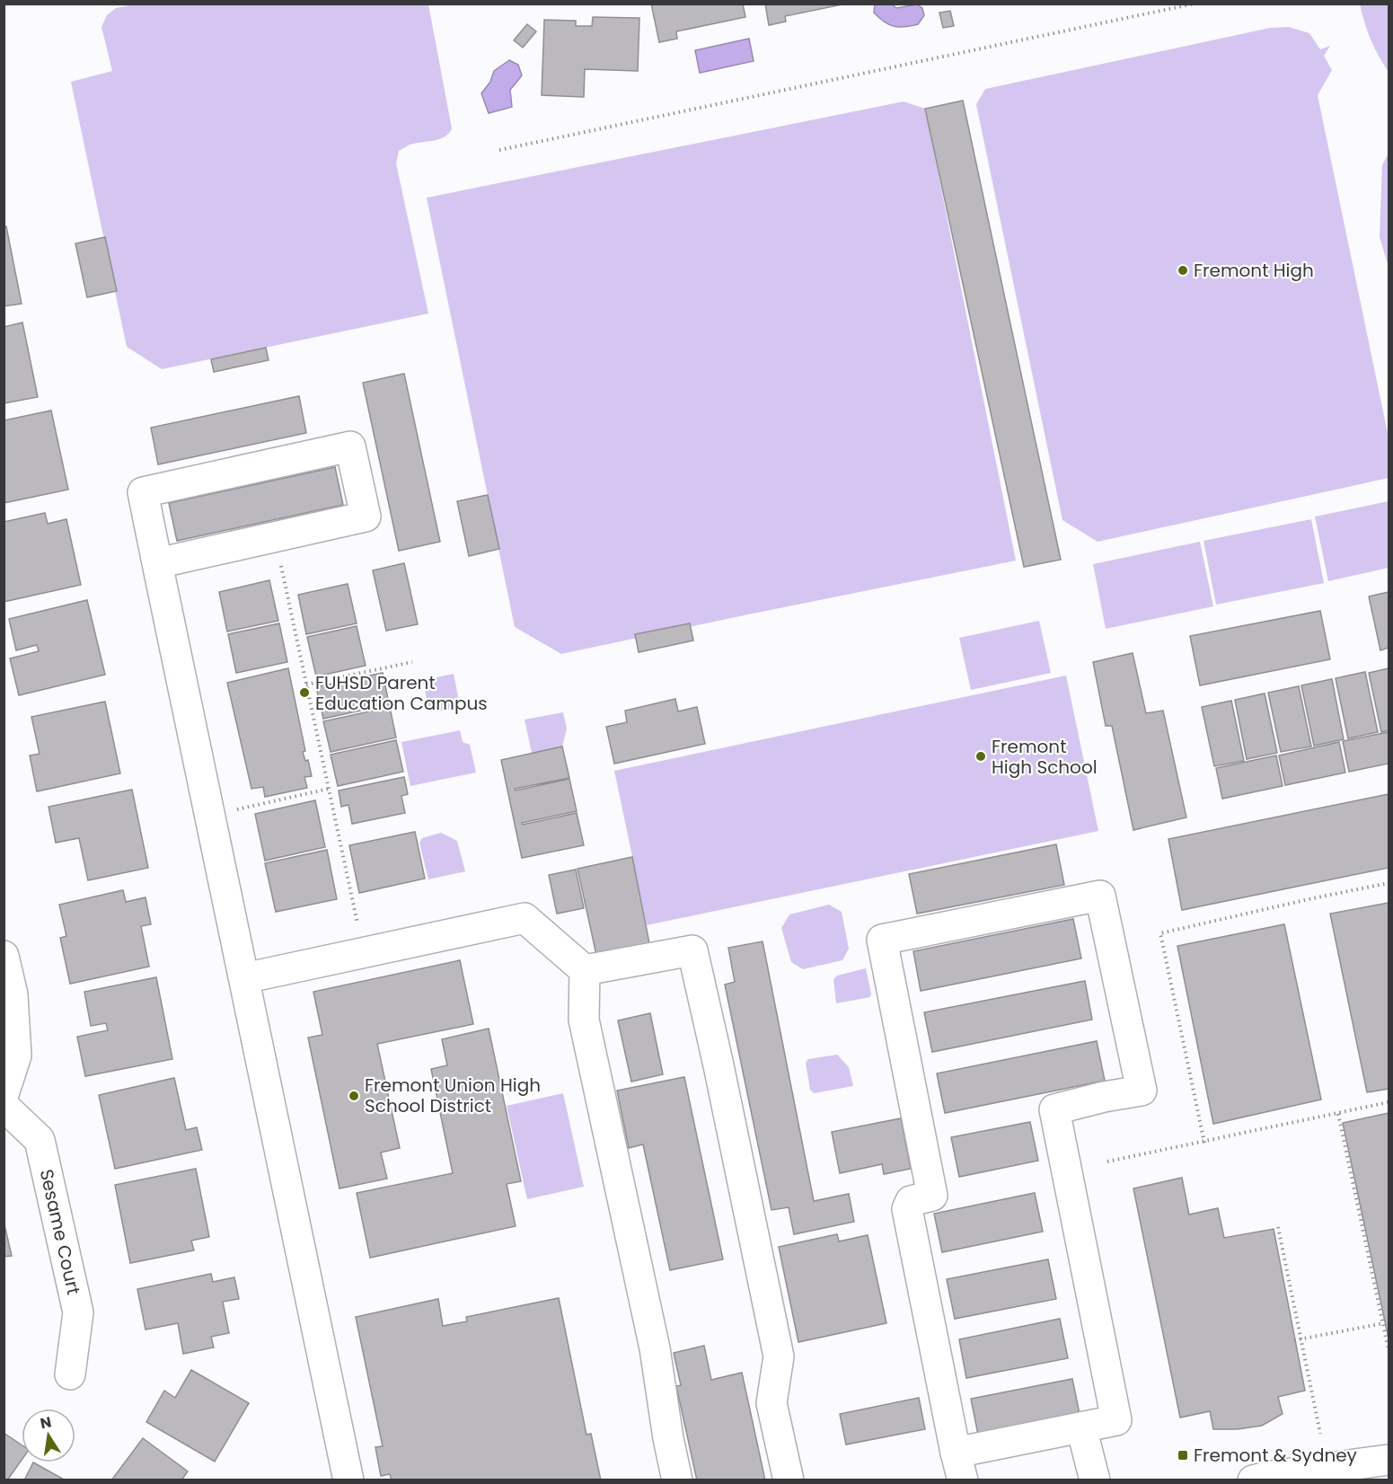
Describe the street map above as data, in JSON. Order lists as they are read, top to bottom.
{
  "streets": {
    "street": ["Sesame Court"]
  },
  "places": {
    "other": [
      "Fremont High",
      "FUHSD Parent Education Campus",
      "Fremont High School",
      "Fremont Union High School District"
    ],
    "transit": ["Fremont & Sydney"]
  },
  "north": "top"
}
